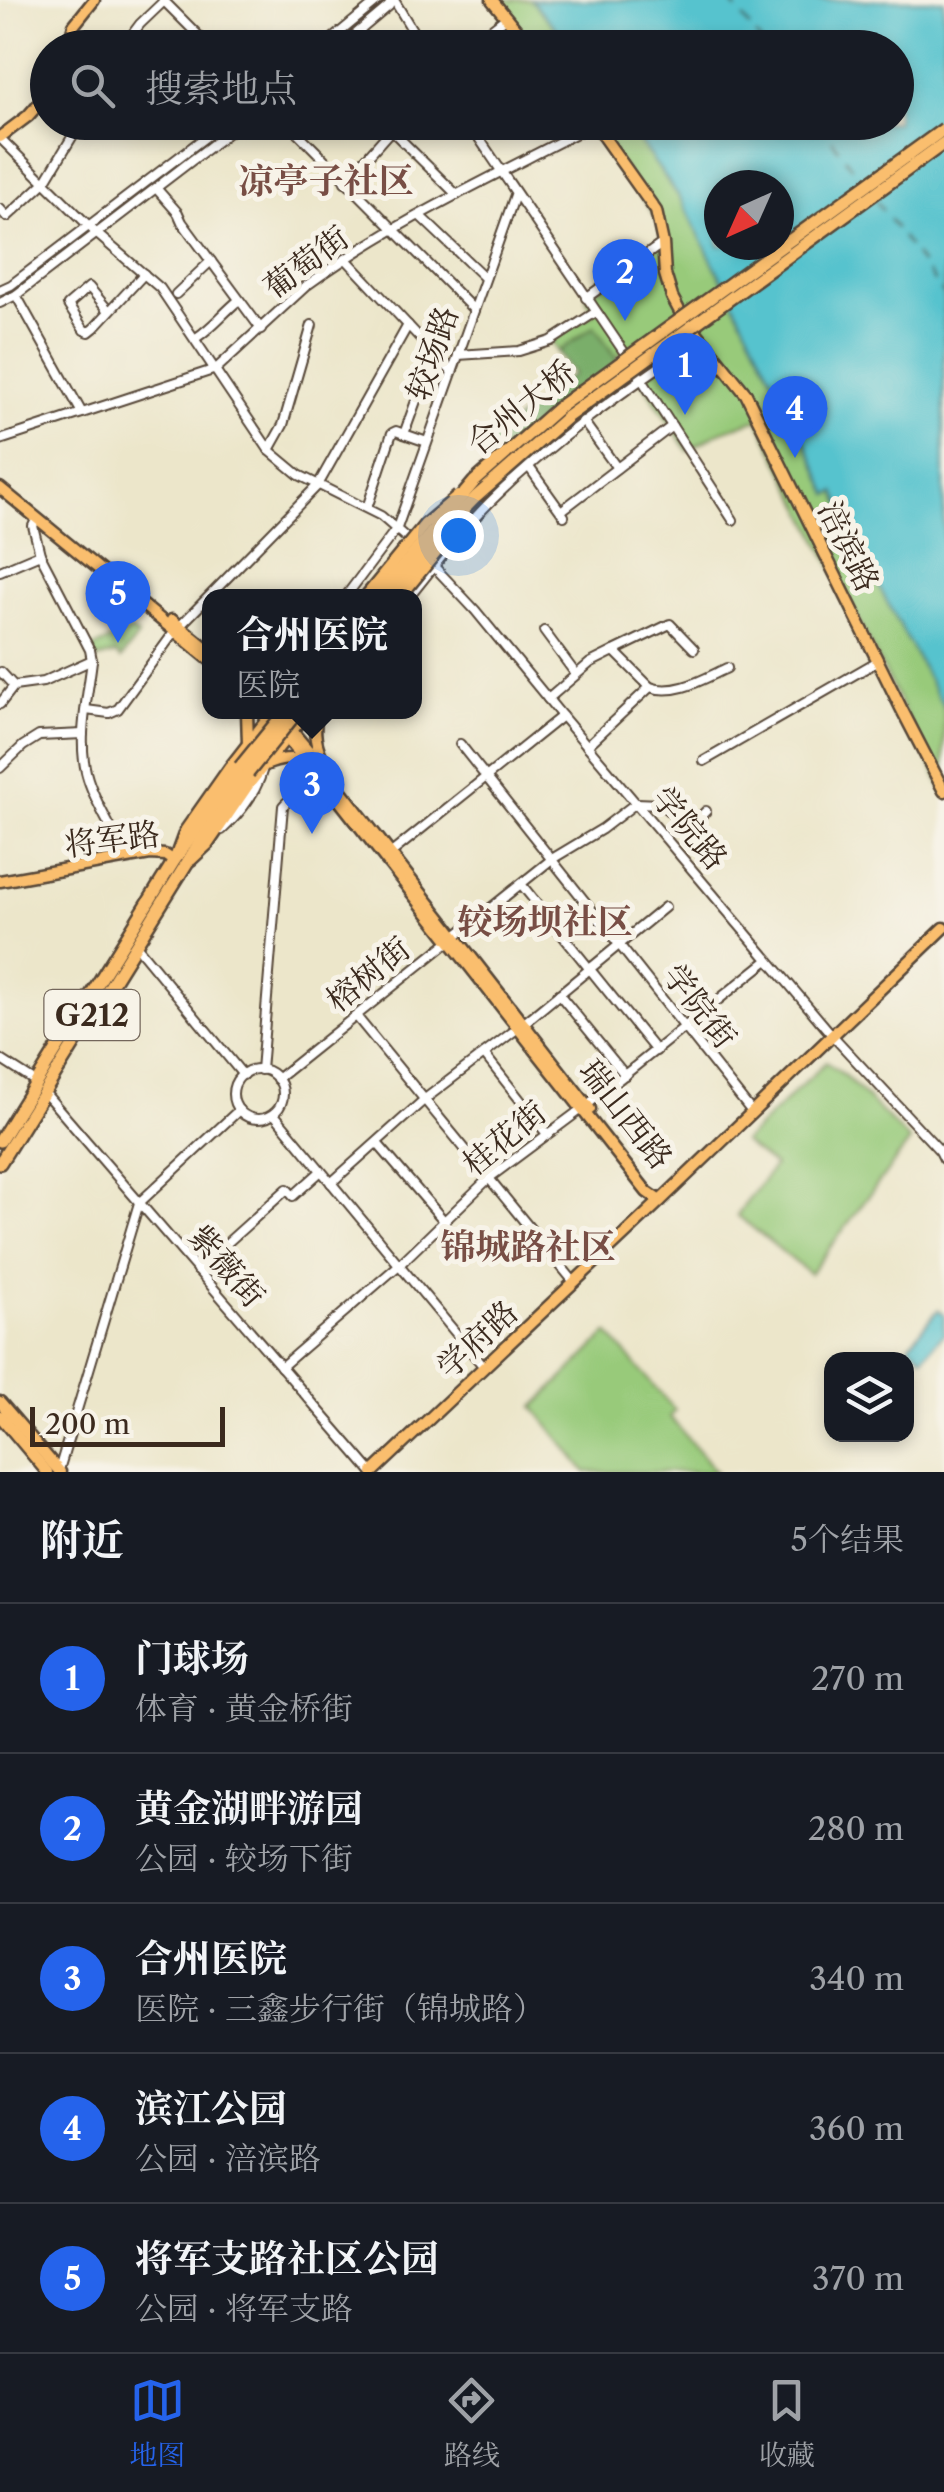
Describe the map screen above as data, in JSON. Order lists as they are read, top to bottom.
{
  "streets": {
    "highway": ["合州大桥", "G212"],
    "main road": [
      "涪滨路",
      "将军路",
      "瑞山西路",
      "学府路"
    ],
    "street": [
      "葡萄街",
      "较场路",
      "学院路",
      "榕树街",
      "学院街",
      "桂花街",
      "紫薇街"
    ]
  },
  "crossings": [
    ["较场路", "学院路"],
    ["学院路", "榕树街"],
    ["学院路", "桂花街"],
    ["学院路", "学府路"],
    ["将军路", "G212"],
    ["将军路", "瑞山西路"],
    ["榕树街", "学院街"],
    ["榕树街", "瑞山西路"],
    ["学院街", "桂花街"],
    ["学院街", "学府路"],
    ["G212", "紫薇街"],
    ["瑞山西路", "桂花街"],
    ["瑞山西路", "学府路"],
    ["桂花街", "紫薇街"],
    ["紫薇街", "学府路"]
  ],
  "districts": ["凉亭子社区", "较场坝社区", "锦城路社区"],
  "scale_bar": "200 m",
  "north": "bottom left",
  "page": {
    "search": "搜索地点",
    "pins": [
      "2",
      "1",
      "4",
      "5",
      "3"
    ],
    "popup": ["合州医院", "医院"],
    "scale": "200 m",
    "heading": ["附近", "5个结果"],
    "list": [
      {
        "mark": "1",
        "name": "门球场",
        "note": "体育 · 黄金桥街",
        "value": "270 m"
      },
      {
        "mark": "2",
        "name": "黄金湖畔游园",
        "note": "公园 · 较场下街",
        "value": "280 m"
      },
      {
        "mark": "3",
        "name": "合州医院",
        "note": "医院 · 三鑫步行街（锦城路）",
        "value": "340 m"
      },
      {
        "mark": "4",
        "name": "滨江公园",
        "note": "公园 · 涪滨路",
        "value": "360 m"
      },
      {
        "mark": "5",
        "name": "将军支路社区公园",
        "note": "公园 · 将军支路",
        "value": "370 m"
      }
    ],
    "nav": ["地图", "路线", "收藏"]
  }
}
